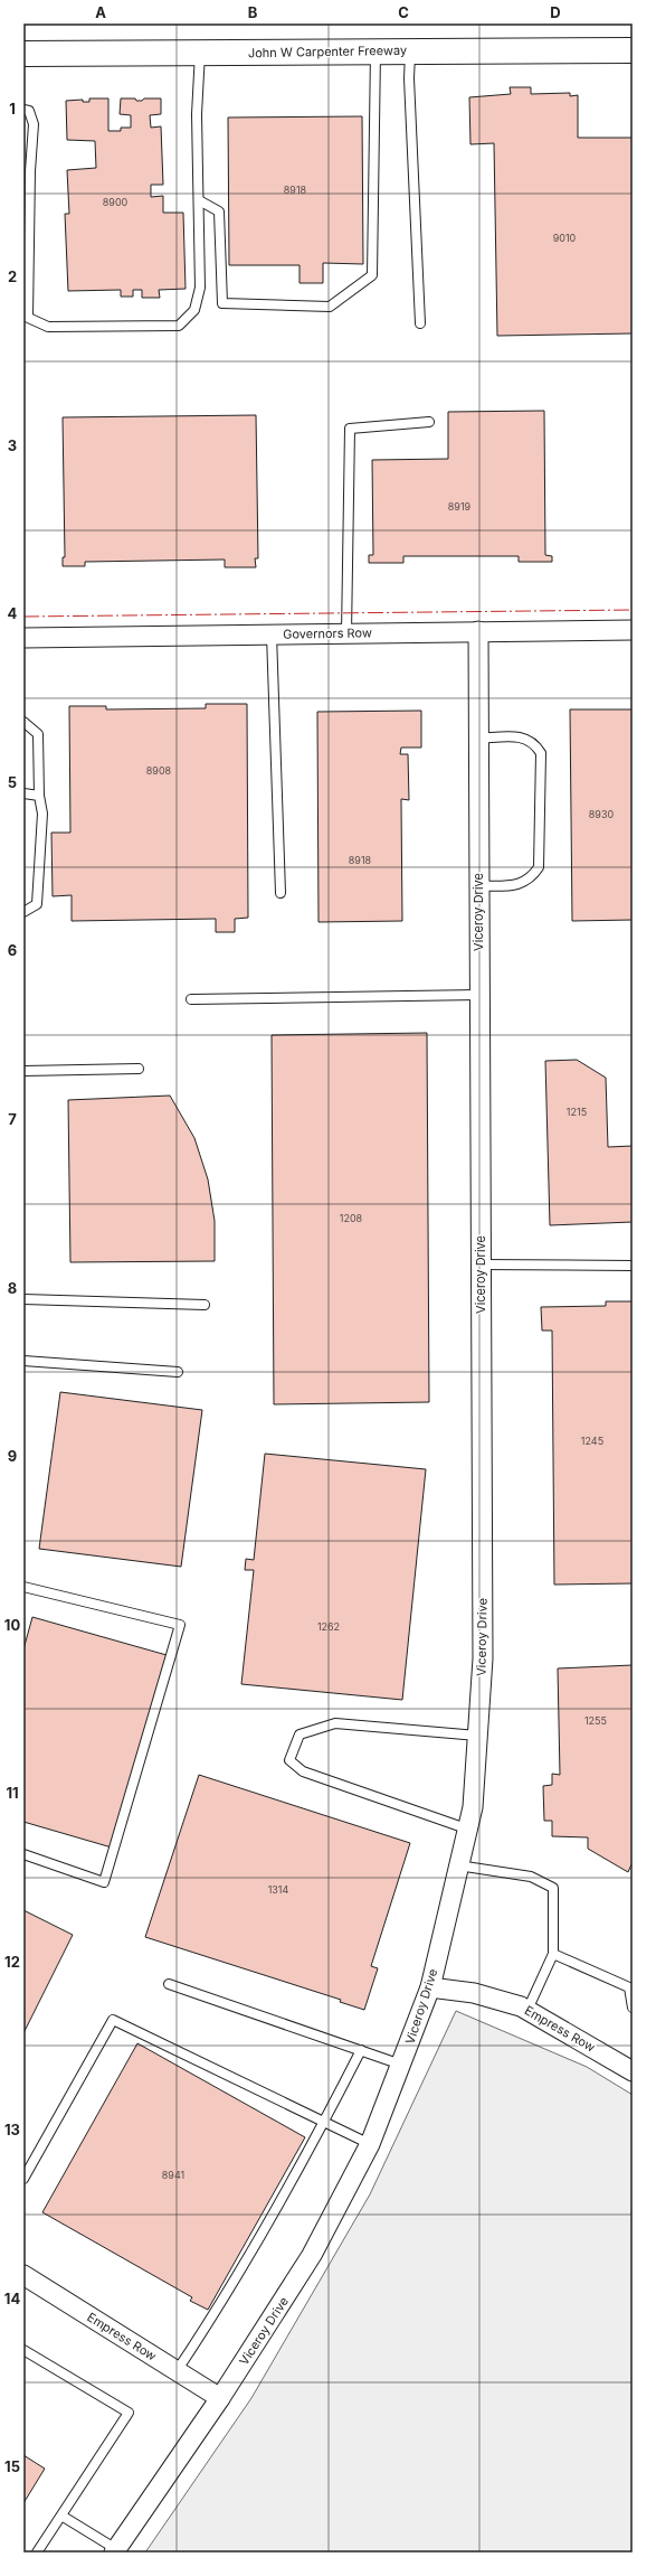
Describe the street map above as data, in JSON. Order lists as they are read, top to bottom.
{
  "streets": {
    "main road": ["John W Carpenter Freeway"],
    "street": ["Governors Row", "Viceroy Drive", "Empress Row"]
  },
  "crossings": [
    ["Governors Row", "Viceroy Drive"],
    ["Viceroy Drive", "Empress Row"]
  ],
  "house_numbers": [
    "8918",
    "8900",
    "9010",
    "8919",
    "8908",
    "8930",
    "8918",
    "1215",
    "1208",
    "1245",
    "1262",
    "1255",
    "1314",
    "8941"
  ],
  "grid": {
    "columns": [
      "A",
      "B",
      "C",
      "D"
    ],
    "rows": [
      "1",
      "2",
      "3",
      "4",
      "5",
      "6",
      "7",
      "8",
      "9",
      "10",
      "11",
      "12",
      "13",
      "14",
      "15"
    ]
  }
}
